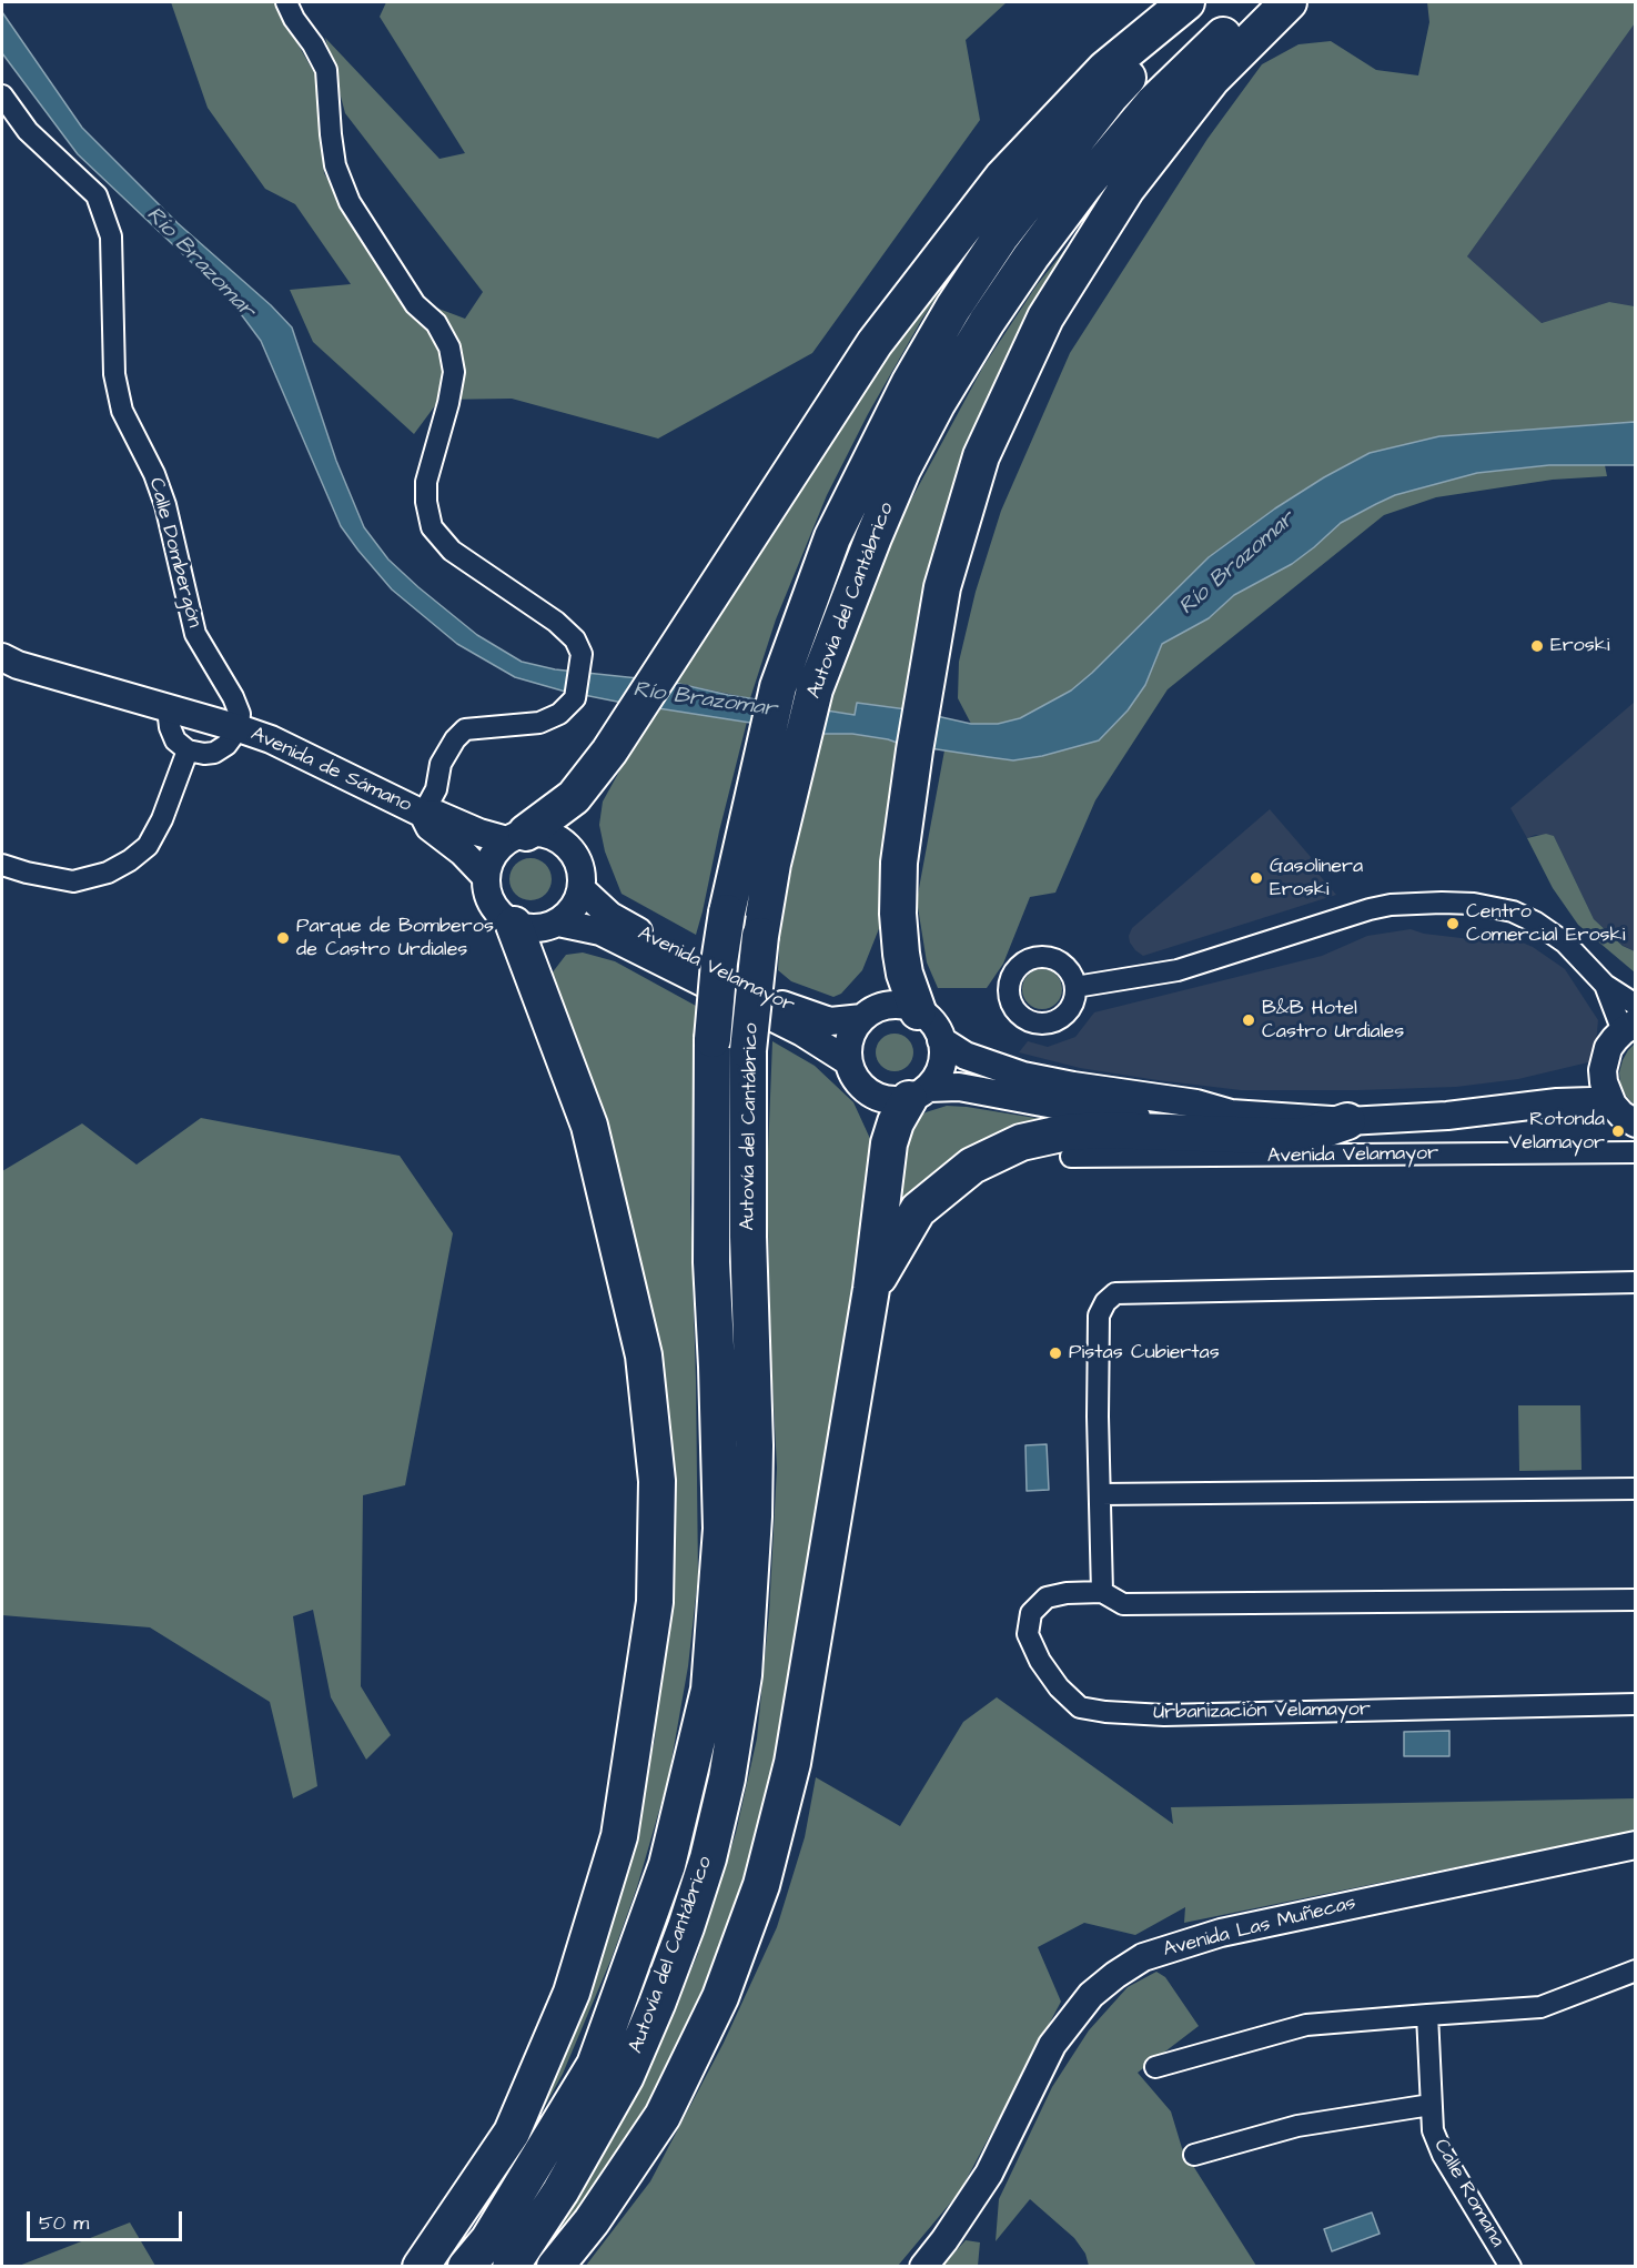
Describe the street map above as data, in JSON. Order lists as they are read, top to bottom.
{
  "streets": {
    "highway": ["Autovía del Cantábrico"],
    "street": [
      "Calle Dombergón",
      "Avenida de Sámano",
      "Avenida Velamayor",
      "Urbanización Velamayor",
      "Avenida Las Muñecas",
      "Calle Romana"
    ]
  },
  "crossings": [
    ["Calle Dombergón", "Avenida de Sámano"],
    ["Avenida de Sámano", "Avenida Velamayor"]
  ],
  "water": ["Río Brazomar"],
  "places": [
    "Eroski",
    "Gasolinera Eroski",
    "Centro Comercial Eroski",
    "Parque de Bomberos de Castro Urdiales",
    "B&B Hotel Castro Urdiales",
    "Rotonda Velamayor",
    "Pistas Cubiertas"
  ],
  "scale_bar": "50 m"
}
